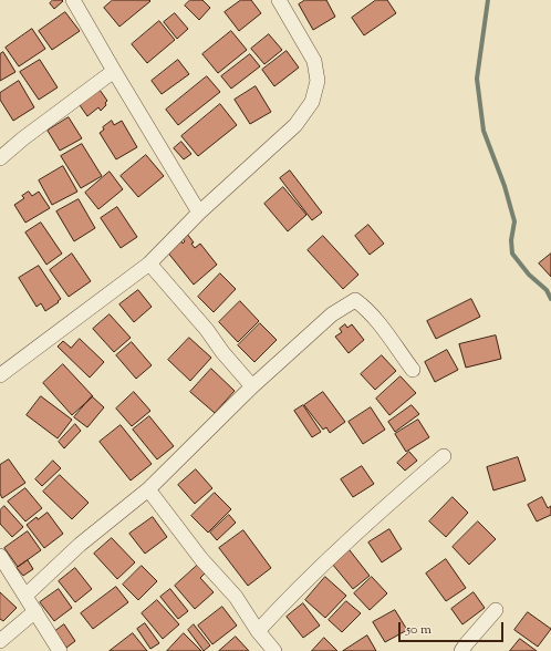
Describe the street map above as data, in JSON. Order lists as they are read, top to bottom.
{
  "scale_bar": "50 m"
}
